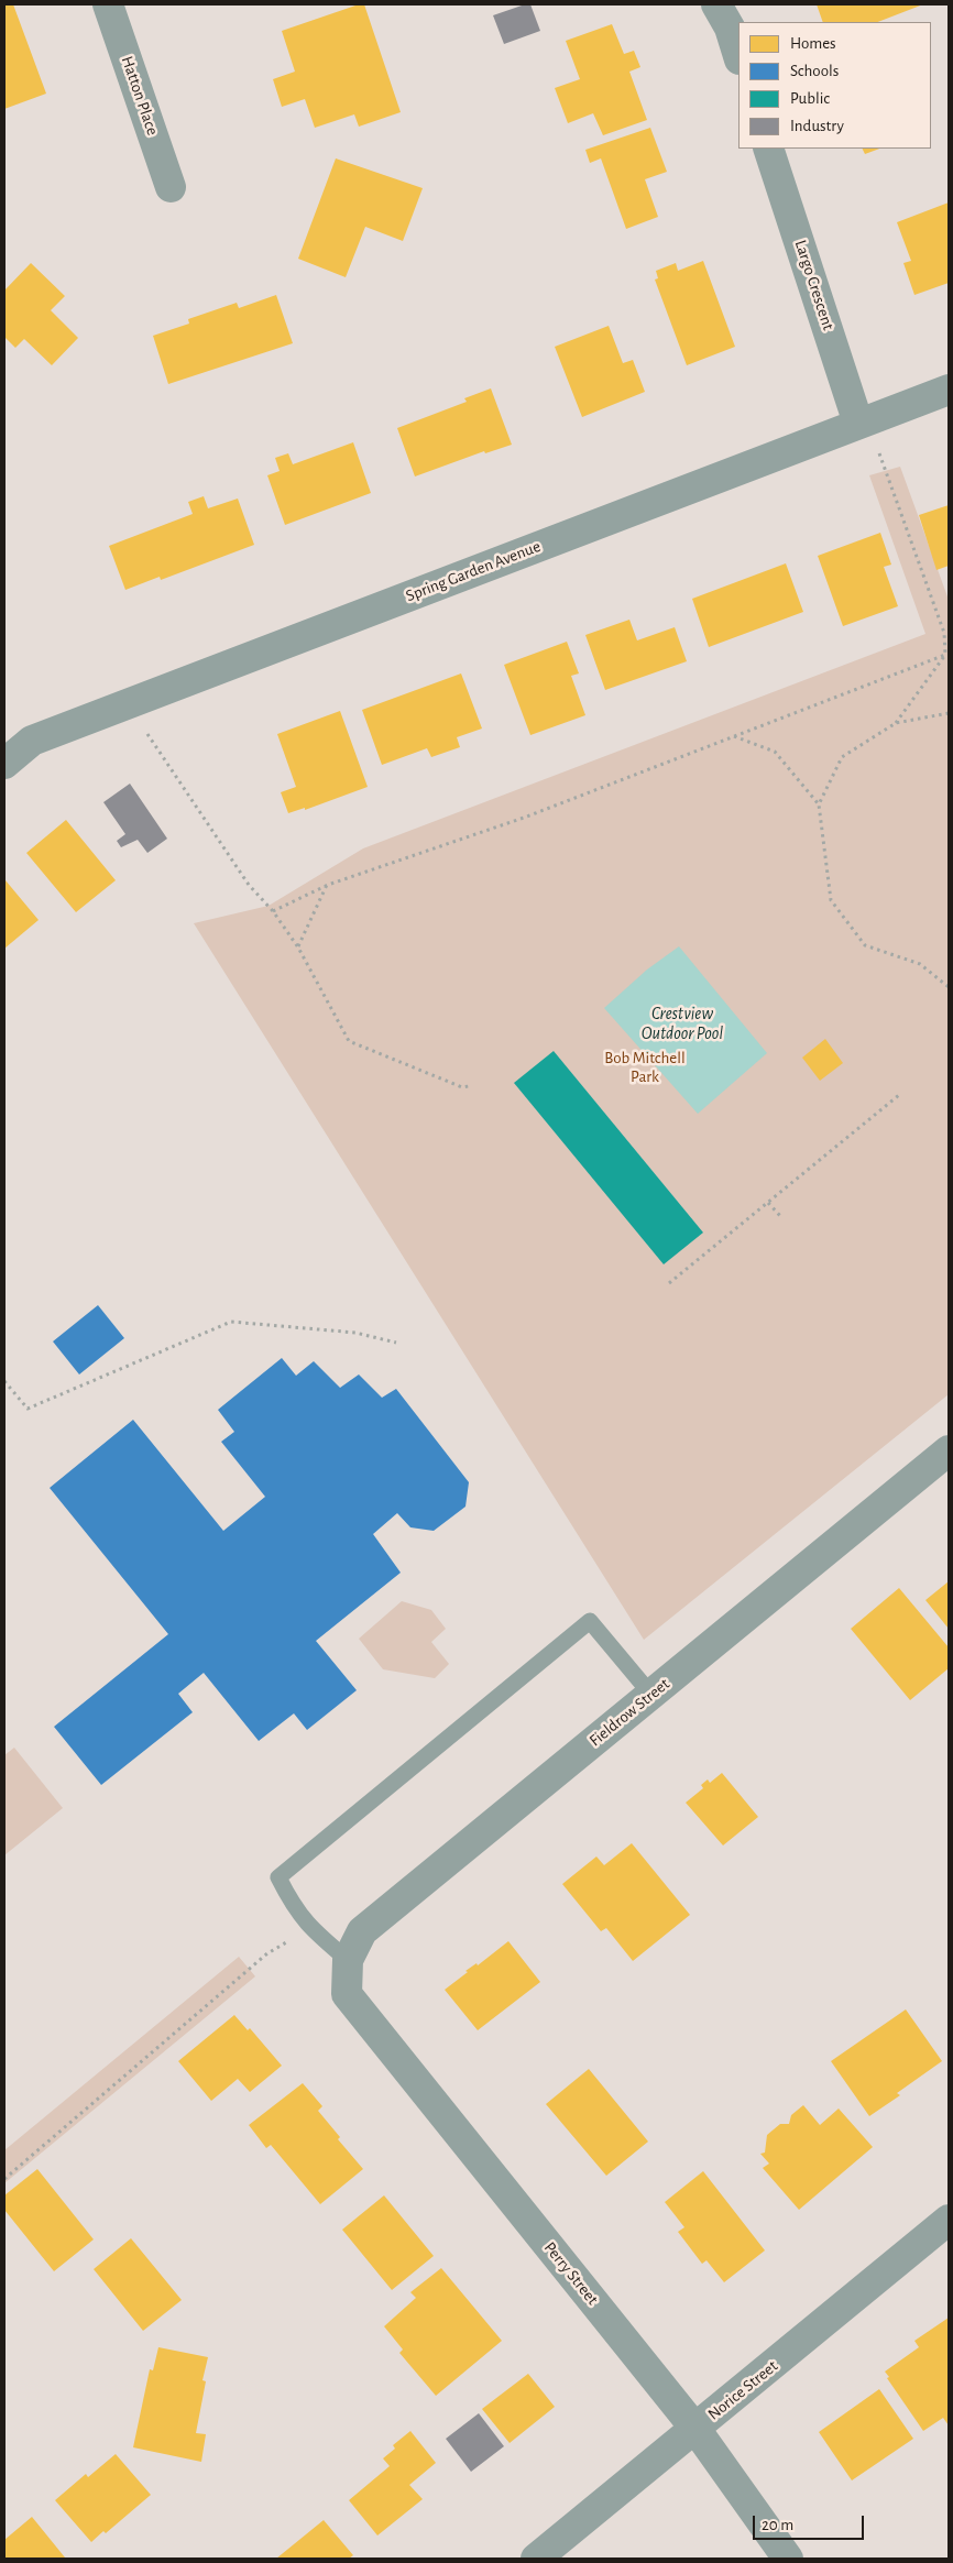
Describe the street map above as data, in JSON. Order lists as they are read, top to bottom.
{
  "streets": {
    "street": [
      "Hatton Place",
      "Largo Crescent",
      "Spring Garden Avenue",
      "Fieldrow Street",
      "Perry Street",
      "Norice Street"
    ]
  },
  "crossings": [
    ["Largo Crescent", "Spring Garden Avenue"],
    ["Fieldrow Street", "Perry Street"],
    ["Perry Street", "Norice Street"]
  ],
  "water": ["Crestview Outdoor Pool"],
  "parks": ["Bob Mitchell Park"],
  "legend": [
    "Homes",
    "Schools",
    "Public",
    "Industry"
  ],
  "scale_bar": "20 m"
}
